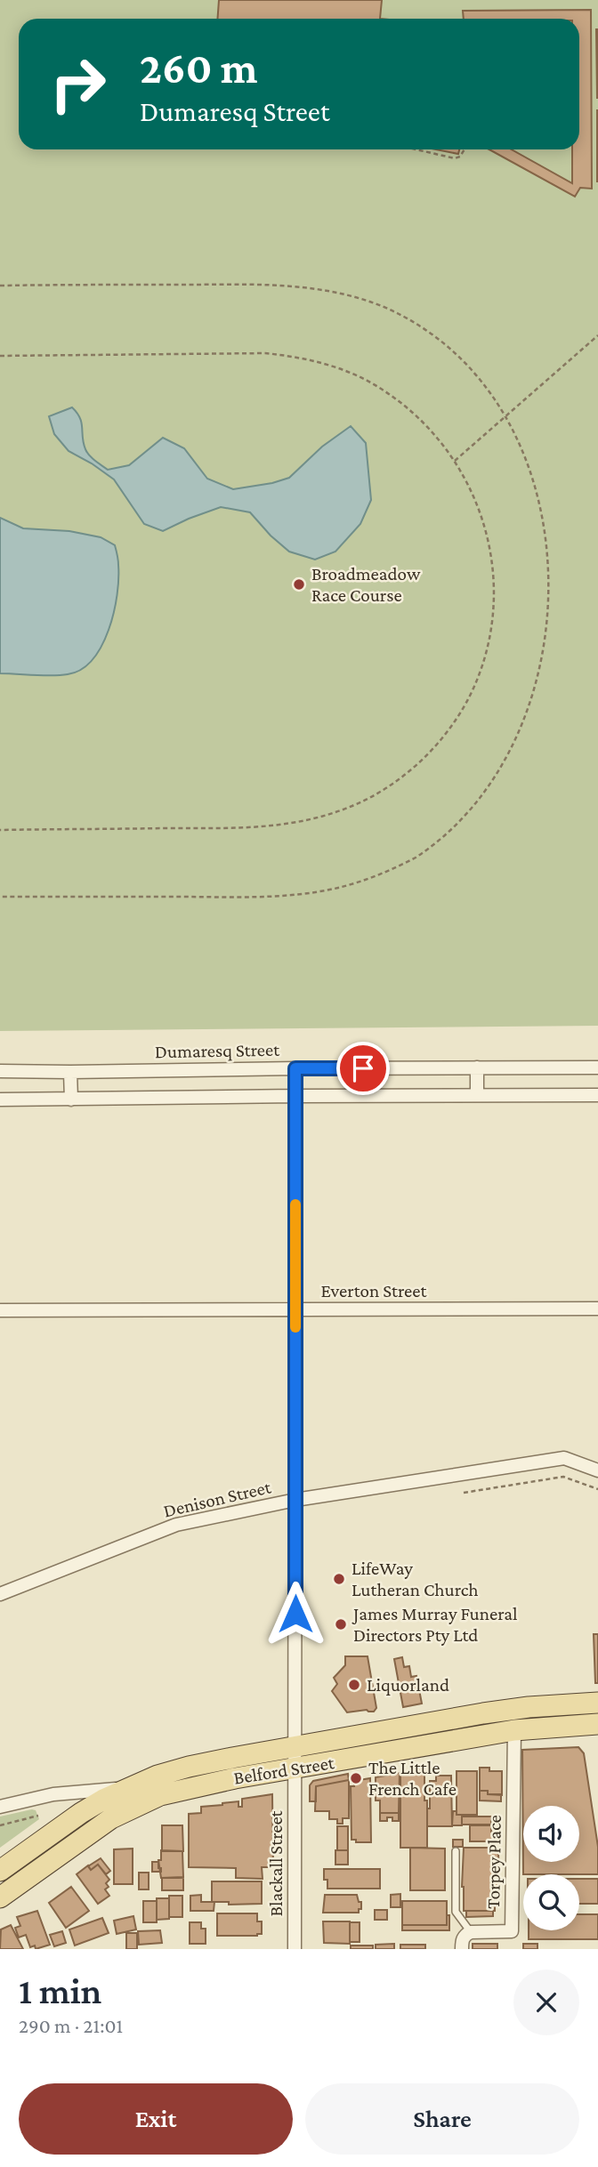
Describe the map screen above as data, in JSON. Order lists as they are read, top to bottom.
{
  "streets": {
    "main road": ["Belford Street"],
    "street": [
      "Dumaresq Street",
      "Everton Street",
      "Denison Street",
      "Torpey Place",
      "Blackall Street"
    ]
  },
  "crossings": [
    ["Dumaresq Street", "Blackall Street"],
    ["Everton Street", "Blackall Street"],
    ["Denison Street", "Blackall Street"],
    ["Belford Street", "Torpey Place"],
    ["Belford Street", "Blackall Street"]
  ],
  "places": [
    "Broadmeadow Race Course",
    "LifeWay Lutheran Church",
    "James Murray Funeral Directors Pty Ltd",
    "Liquorland",
    "The Little French Cafe"
  ],
  "page": {
    "turn": ["260 m", "Dumaresq Street"],
    "heading": ["1 min", "290 m · 21:01"],
    "buttons": ["Exit", "Share"]
  }
}
